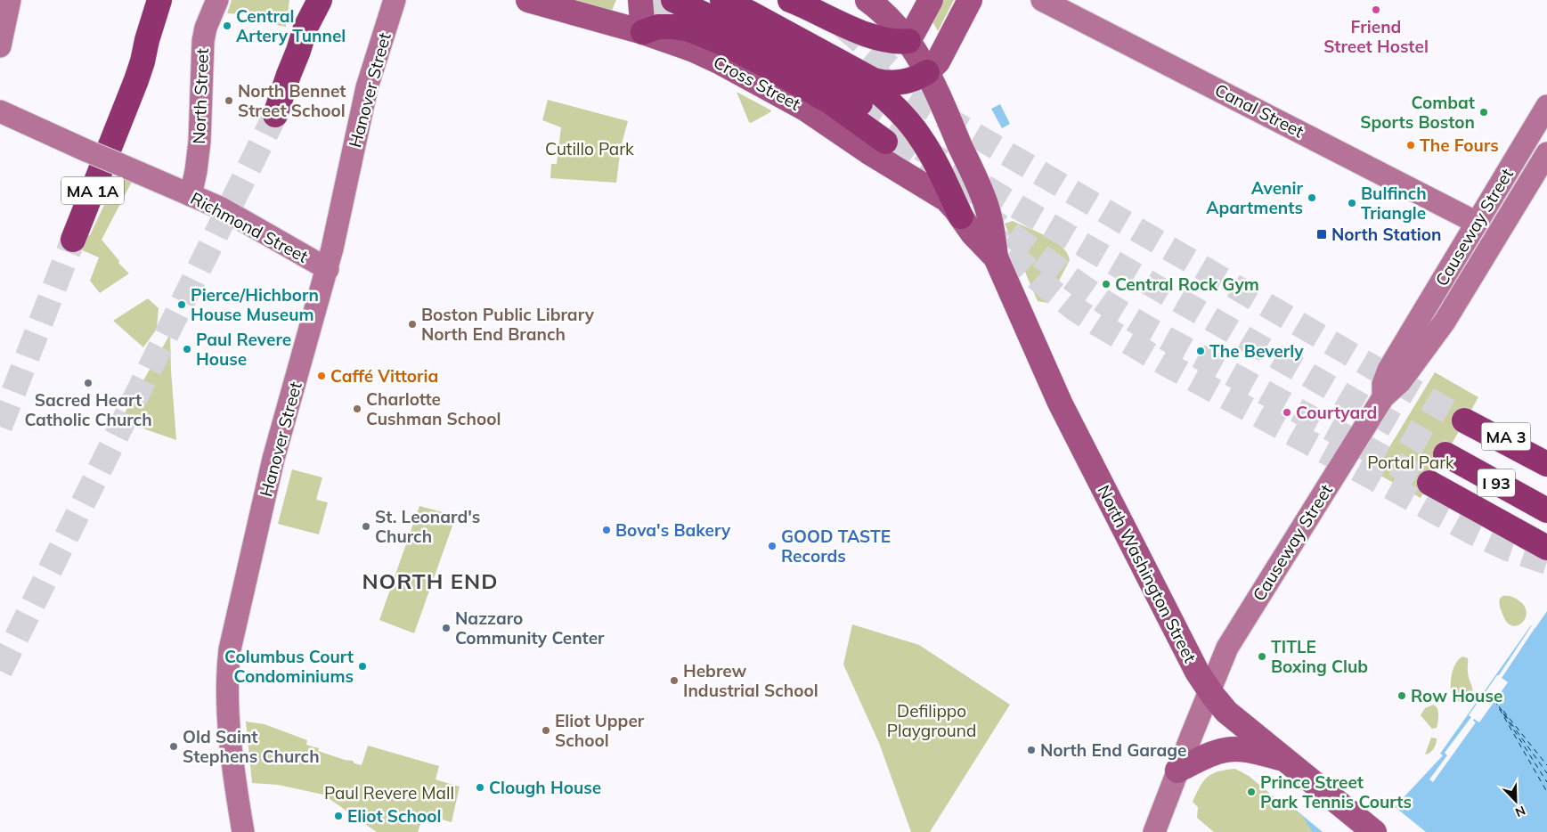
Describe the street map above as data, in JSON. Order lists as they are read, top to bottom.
{
  "streets": {
    "highway": ["MA 1A", "MA 3", "I 93"],
    "main road": [
      "Cross Street",
      "Hanover Street",
      "North Street",
      "Canal Street",
      "Richmond Street",
      "Causeway Street",
      "North Washington Street"
    ]
  },
  "crossings": [
    ["Cross Street", "North Washington Street"],
    ["Hanover Street", "Richmond Street"],
    ["North Street", "Richmond Street"],
    ["Canal Street", "Causeway Street"],
    ["Causeway Street", "North Washington Street"],
    ["MA 3", "I 93"]
  ],
  "districts": ["NORTH END"],
  "parks": [
    "Cutillo Park",
    "Portal Park",
    "Defilippo Playground",
    "Paul Revere Mall"
  ],
  "places": {
    "other": [
      "Friend Street Hostel",
      "Central Artery Tunnel",
      "North Bennet Street School",
      "Combat Sports Boston",
      "The Fours",
      "Avenir Apartments",
      "Bulfinch Triangle",
      "Central Rock Gym",
      "Pierce/Hichborn House Museum",
      "Boston Public Library North End Branch",
      "Paul Revere House",
      "The Beverly",
      "Caffé Vittoria",
      "Sacred Heart Catholic Church",
      "Charlotte Cushman School",
      "Courtyard",
      "St. Leonard's Church",
      "Bova's Bakery",
      "GOOD TASTE Records",
      "Nazzaro Community Center",
      "TITLE Boxing Club",
      "Columbus Court Condominiums",
      "Hebrew Industrial School",
      "Row House",
      "Eliot Upper School",
      "Old Saint Stephens Church",
      "North End Garage",
      "Clough House",
      "Prince Street Park Tennis Courts",
      "Eliot School"
    ],
    "transit": ["North Station"]
  },
  "north": "bottom right"
}
